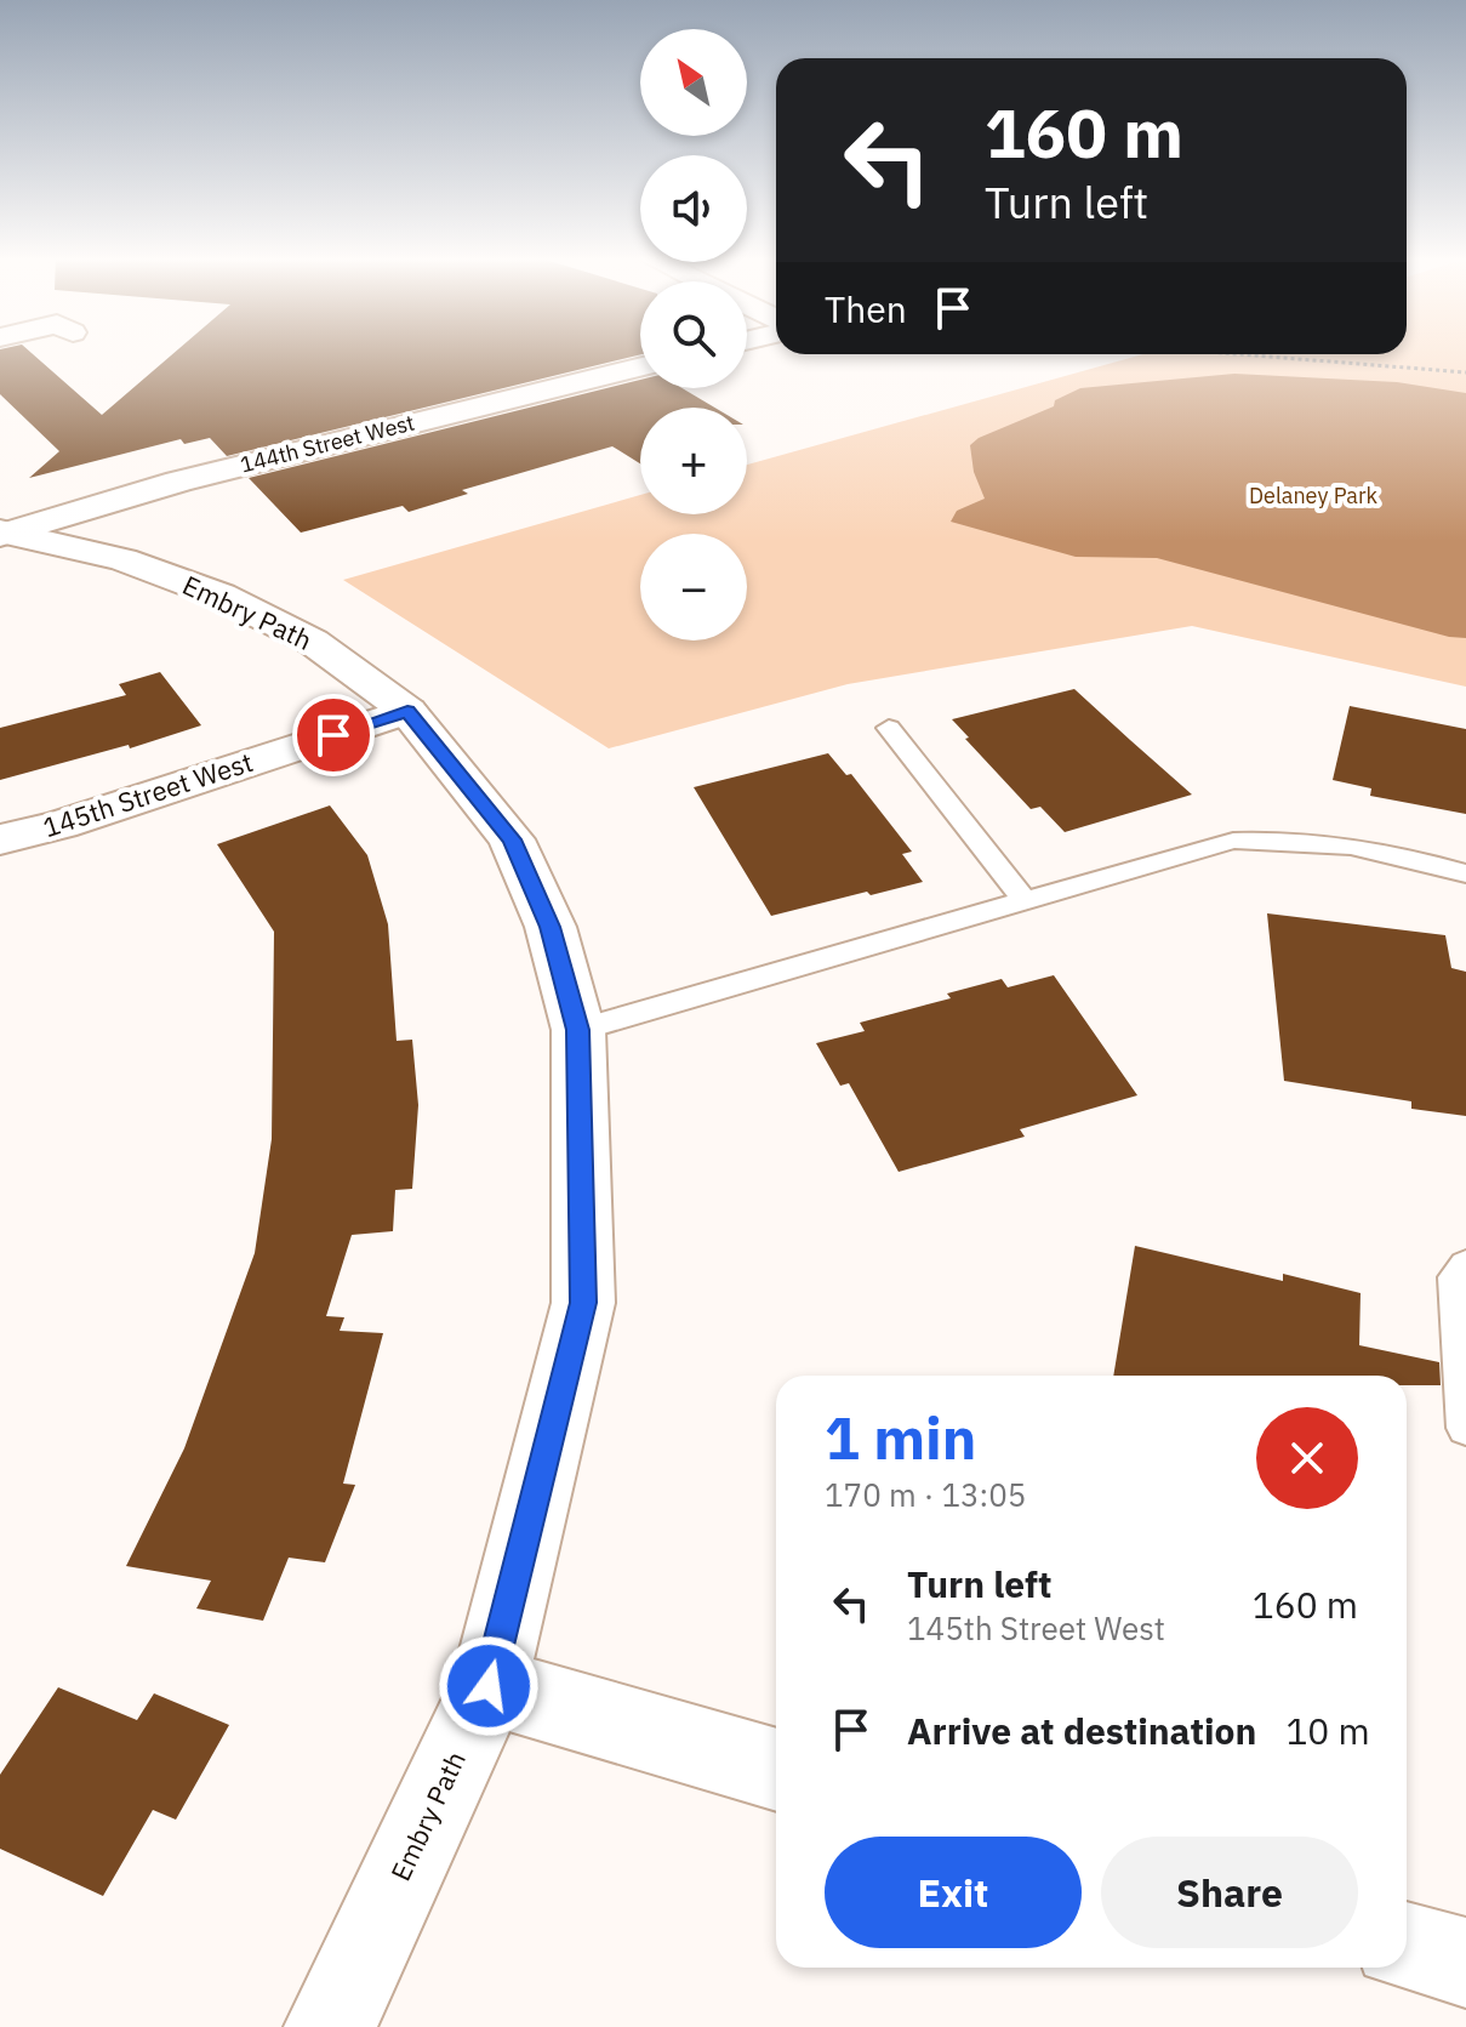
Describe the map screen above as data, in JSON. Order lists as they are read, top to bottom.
{
  "streets": {
    "street": ["144th Street West", "Embry Path", "145th Street West"]
  },
  "crossings": [
    ["144th Street West", "Embry Path"],
    ["Embry Path", "145th Street West"]
  ],
  "parks": ["Delaney Park"],
  "north": "top left",
  "page": {
    "map_buttons": ["+", "−"],
    "turn": ["160 m", "Turn left"],
    "then": "Then",
    "heading": ["1 min", "170 m · 13:05"],
    "list": [
      {
        "name": "Turn left",
        "note": "145th Street West",
        "value": "160 m"
      },
      {
        "name": "Arrive at destination",
        "value": "10 m"
      }
    ],
    "buttons": ["Exit", "Share"]
  }
}
